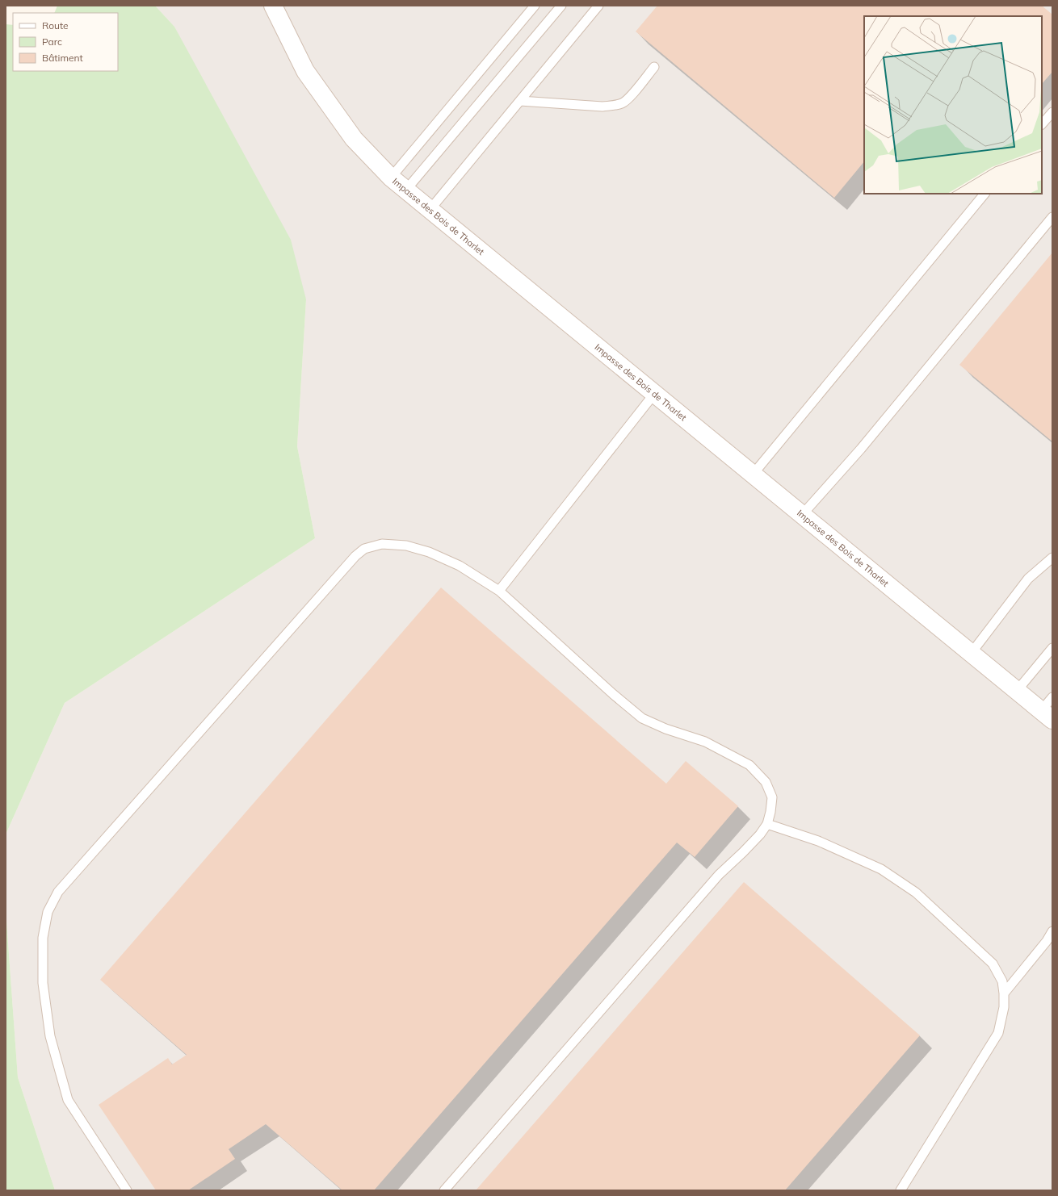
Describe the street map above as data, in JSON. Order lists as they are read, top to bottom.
{
  "streets": {
    "street": ["Impasse des Bois de Tharlet"]
  },
  "legend": ["Route", "Parc", "Bâtiment"]
}
